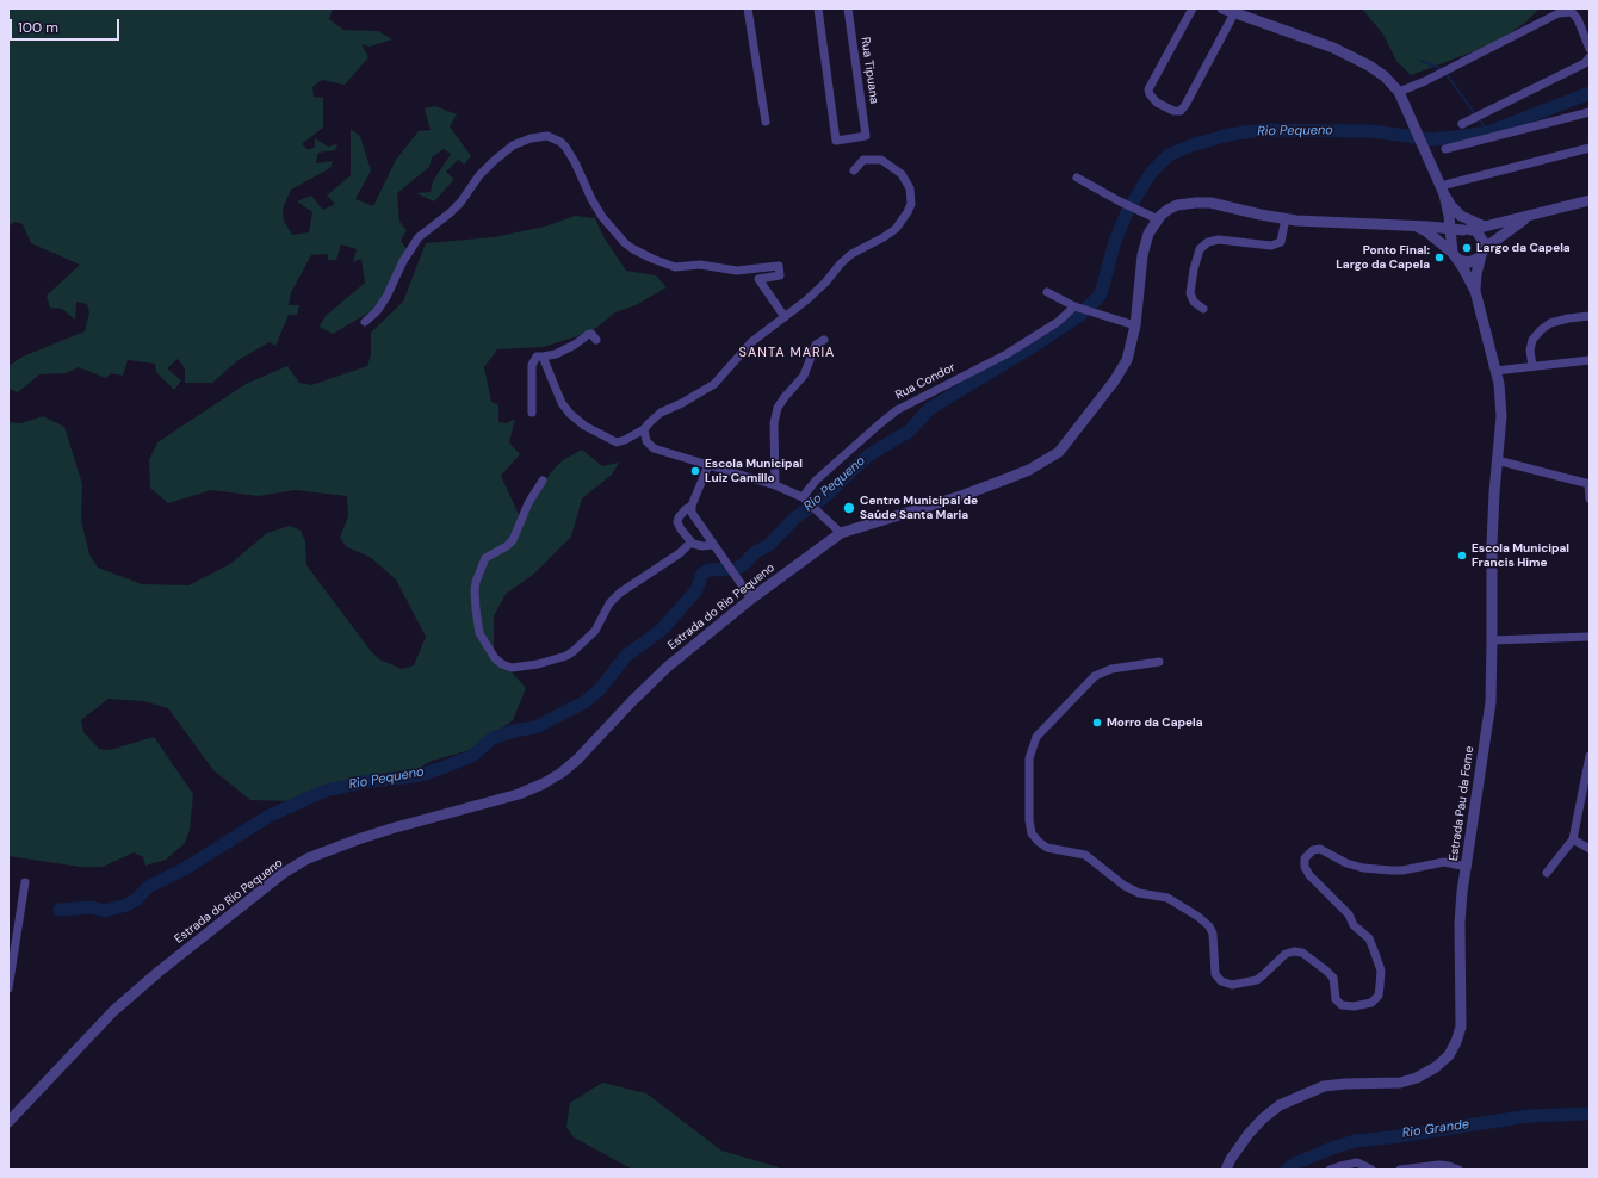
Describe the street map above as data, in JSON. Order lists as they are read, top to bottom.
{
  "streets": {
    "street": [
      "Rua Tipuana",
      "Rua Condor",
      "Estrada do Rio Pequeno",
      "Estrada Pau da Fome"
    ]
  },
  "crossings": [
    ["Estrada do Rio Pequeno", "Estrada Pau da Fome"]
  ],
  "districts": ["SANTA MARIA"],
  "water": ["Rio Pequeno", "Rio Grande"],
  "places": [
    "Largo da Capela",
    "Ponto Final: Largo da Capela",
    "Escola Municipal Luiz Camillo",
    "Centro Municipal de Saúde Santa Maria",
    "Escola Municipal Francis Hime",
    "Morro da Capela"
  ],
  "scale_bar": "100 m"
}
